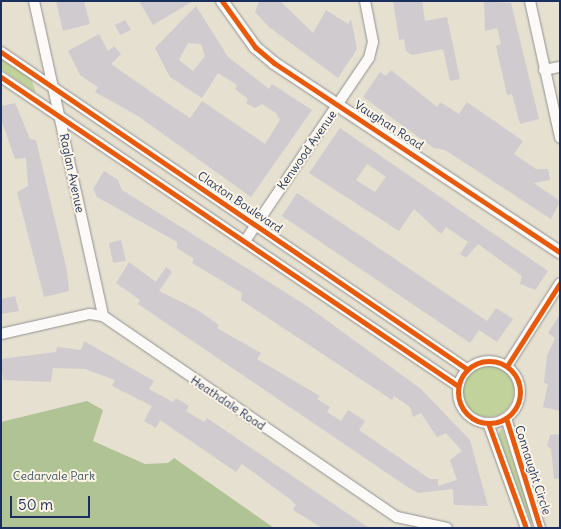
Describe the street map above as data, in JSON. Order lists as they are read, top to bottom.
{
  "streets": {
    "street": [
      "Vaughan Road",
      "Kenwood Avenue",
      "Raglan Avenue",
      "Claxton Boulevard",
      "Heathdale Road",
      "Connaught Circle"
    ]
  },
  "crossings": [
    ["Vaughan Road", "Kenwood Avenue"],
    ["Kenwood Avenue", "Claxton Boulevard"],
    ["Raglan Avenue", "Claxton Boulevard"],
    ["Raglan Avenue", "Heathdale Road"],
    ["Claxton Boulevard", "Connaught Circle"]
  ],
  "parks": ["Cedarvale Park"],
  "scale_bar": "50 m"
}
